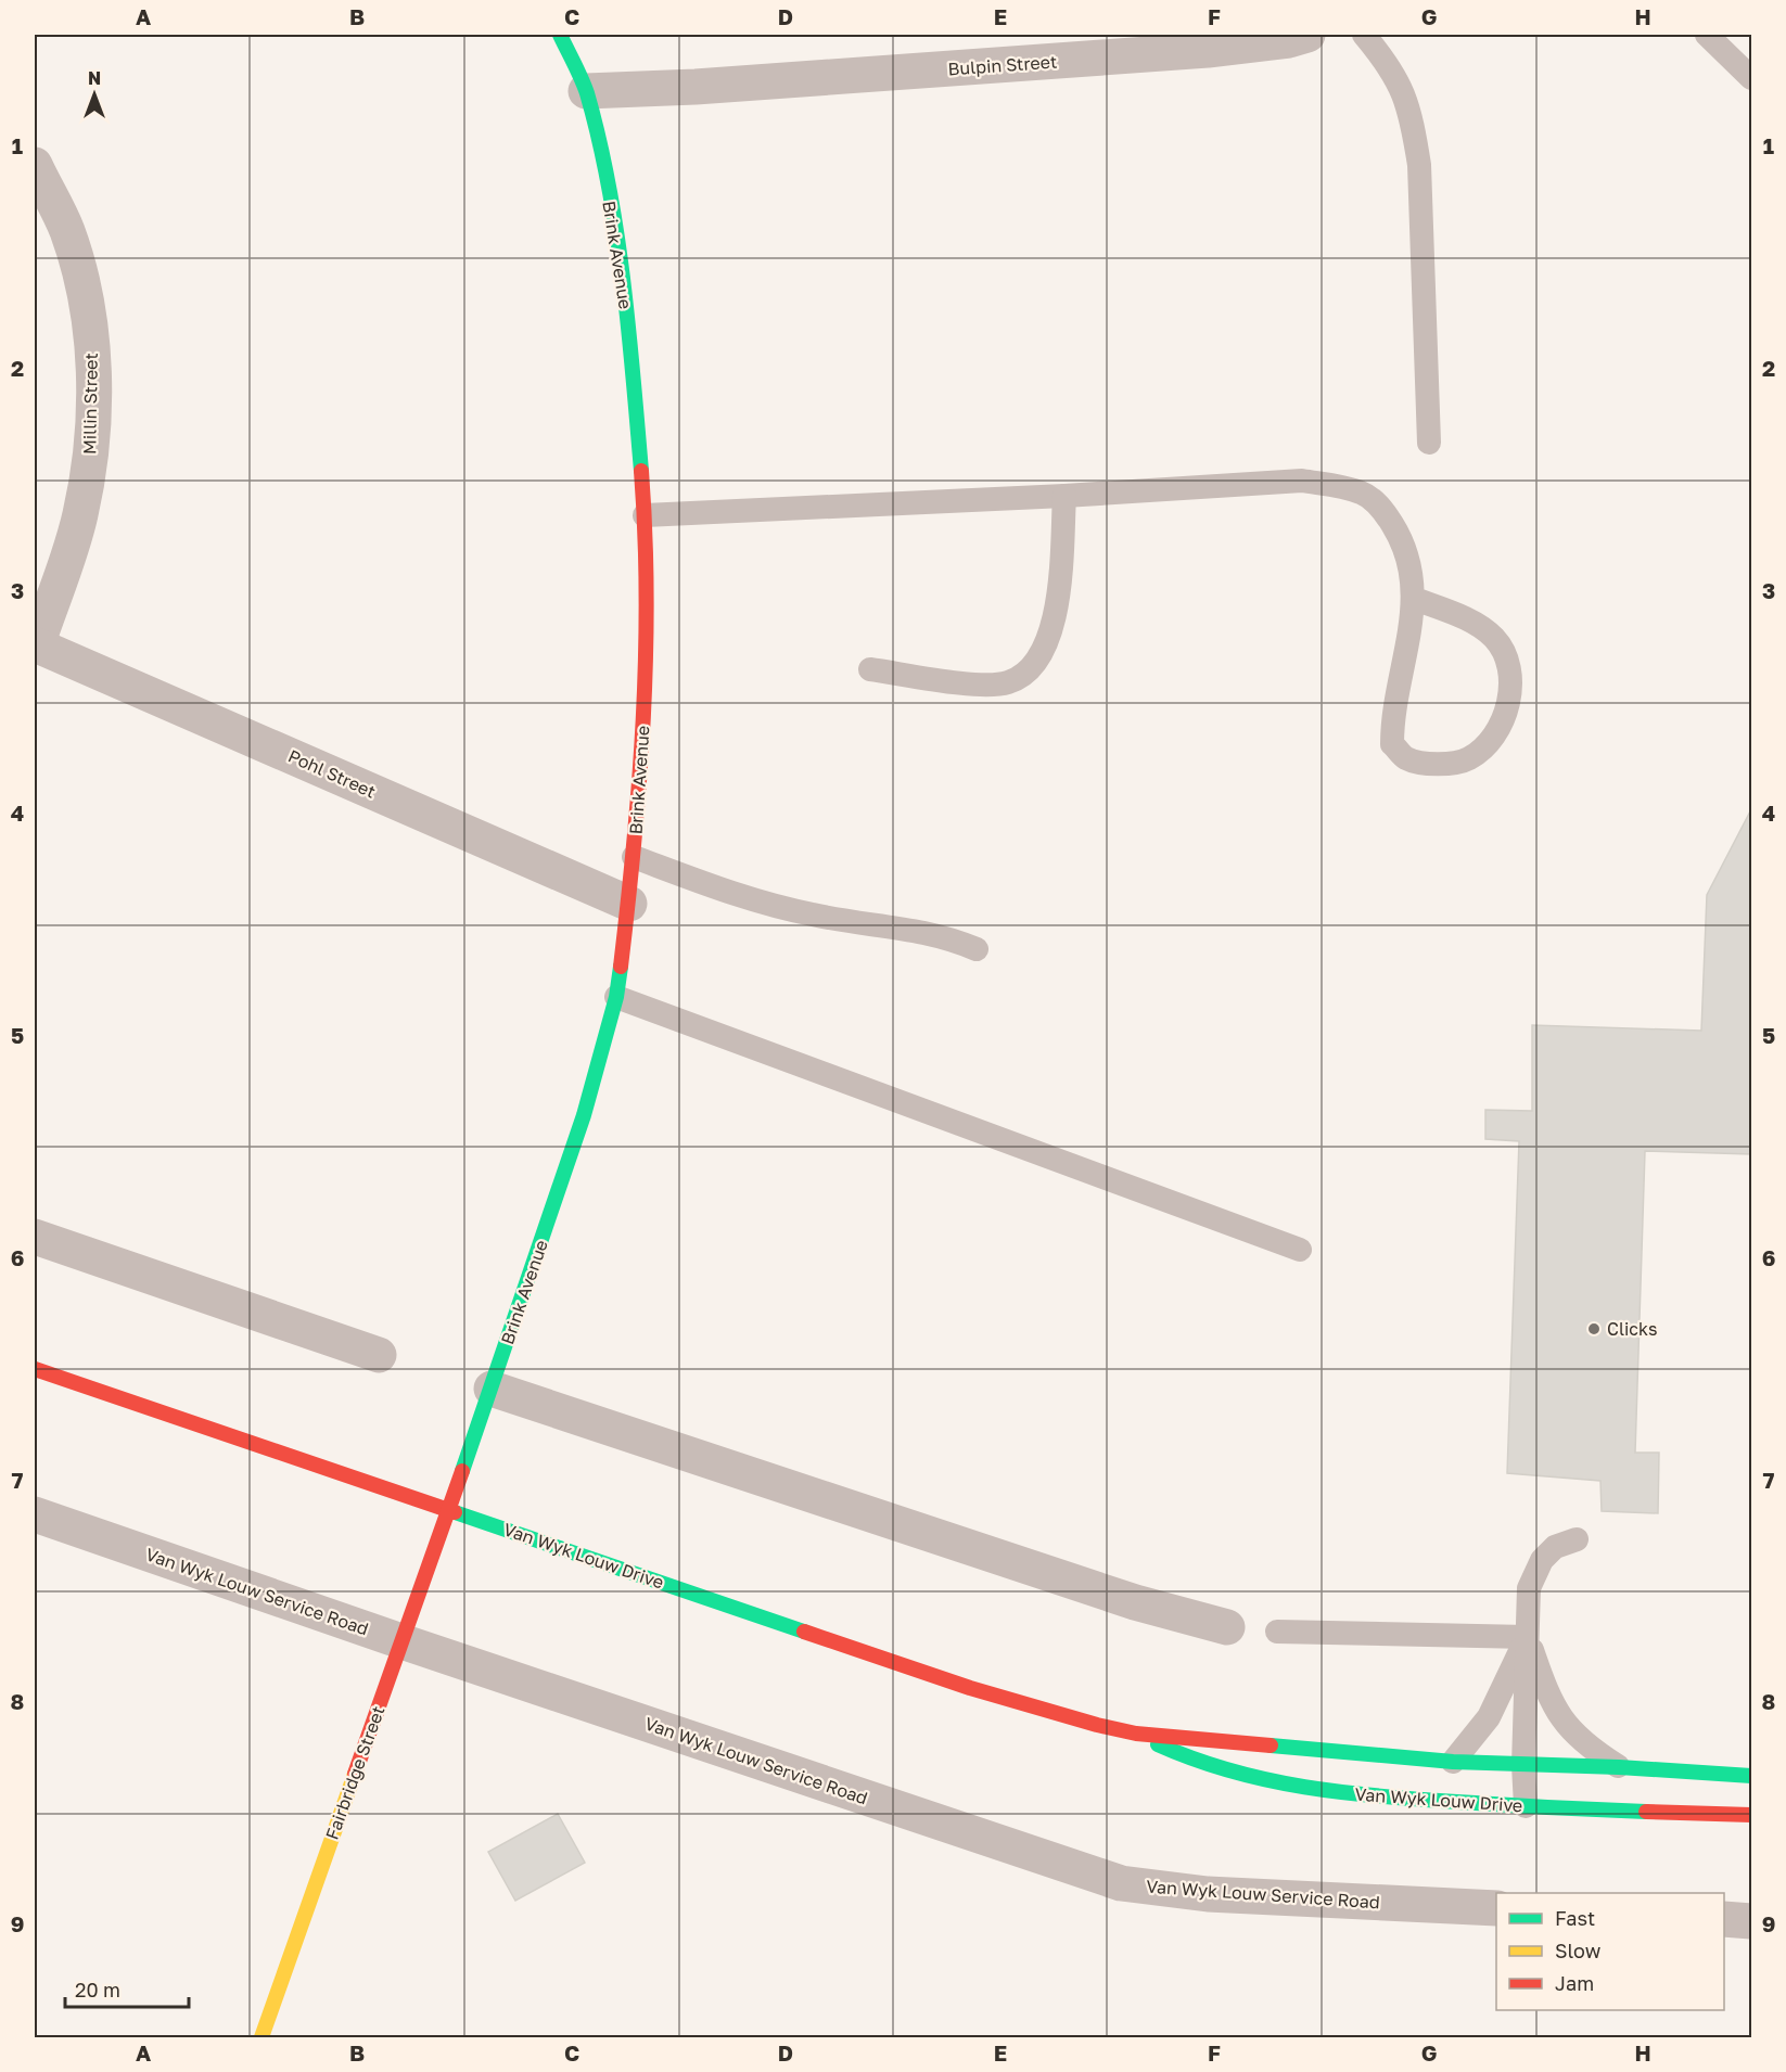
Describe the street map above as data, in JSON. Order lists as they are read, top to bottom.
{
  "streets": {
    "street": [
      "Bulpin Street",
      "Brink Avenue",
      "Millin Street",
      "Pohl Street",
      "Van Wyk Louw Drive",
      "Van Wyk Louw Service Road",
      "Fairbridge Street"
    ]
  },
  "crossings": [
    ["Bulpin Street", "Brink Avenue"],
    ["Brink Avenue", "Pohl Street"],
    ["Brink Avenue", "Van Wyk Louw Drive"],
    ["Brink Avenue", "Fairbridge Street"],
    ["Millin Street", "Pohl Street"],
    ["Van Wyk Louw Drive", "Fairbridge Street"],
    ["Van Wyk Louw Service Road", "Fairbridge Street"]
  ],
  "places": ["Clicks"],
  "legend": ["Fast", "Slow", "Jam"],
  "scale_bar": "20 m",
  "north": "top",
  "grid": {
    "columns": [
      "A",
      "B",
      "C",
      "D",
      "E",
      "F",
      "G",
      "H"
    ],
    "rows": [
      "1",
      "2",
      "3",
      "4",
      "5",
      "6",
      "7",
      "8",
      "9"
    ]
  }
}
